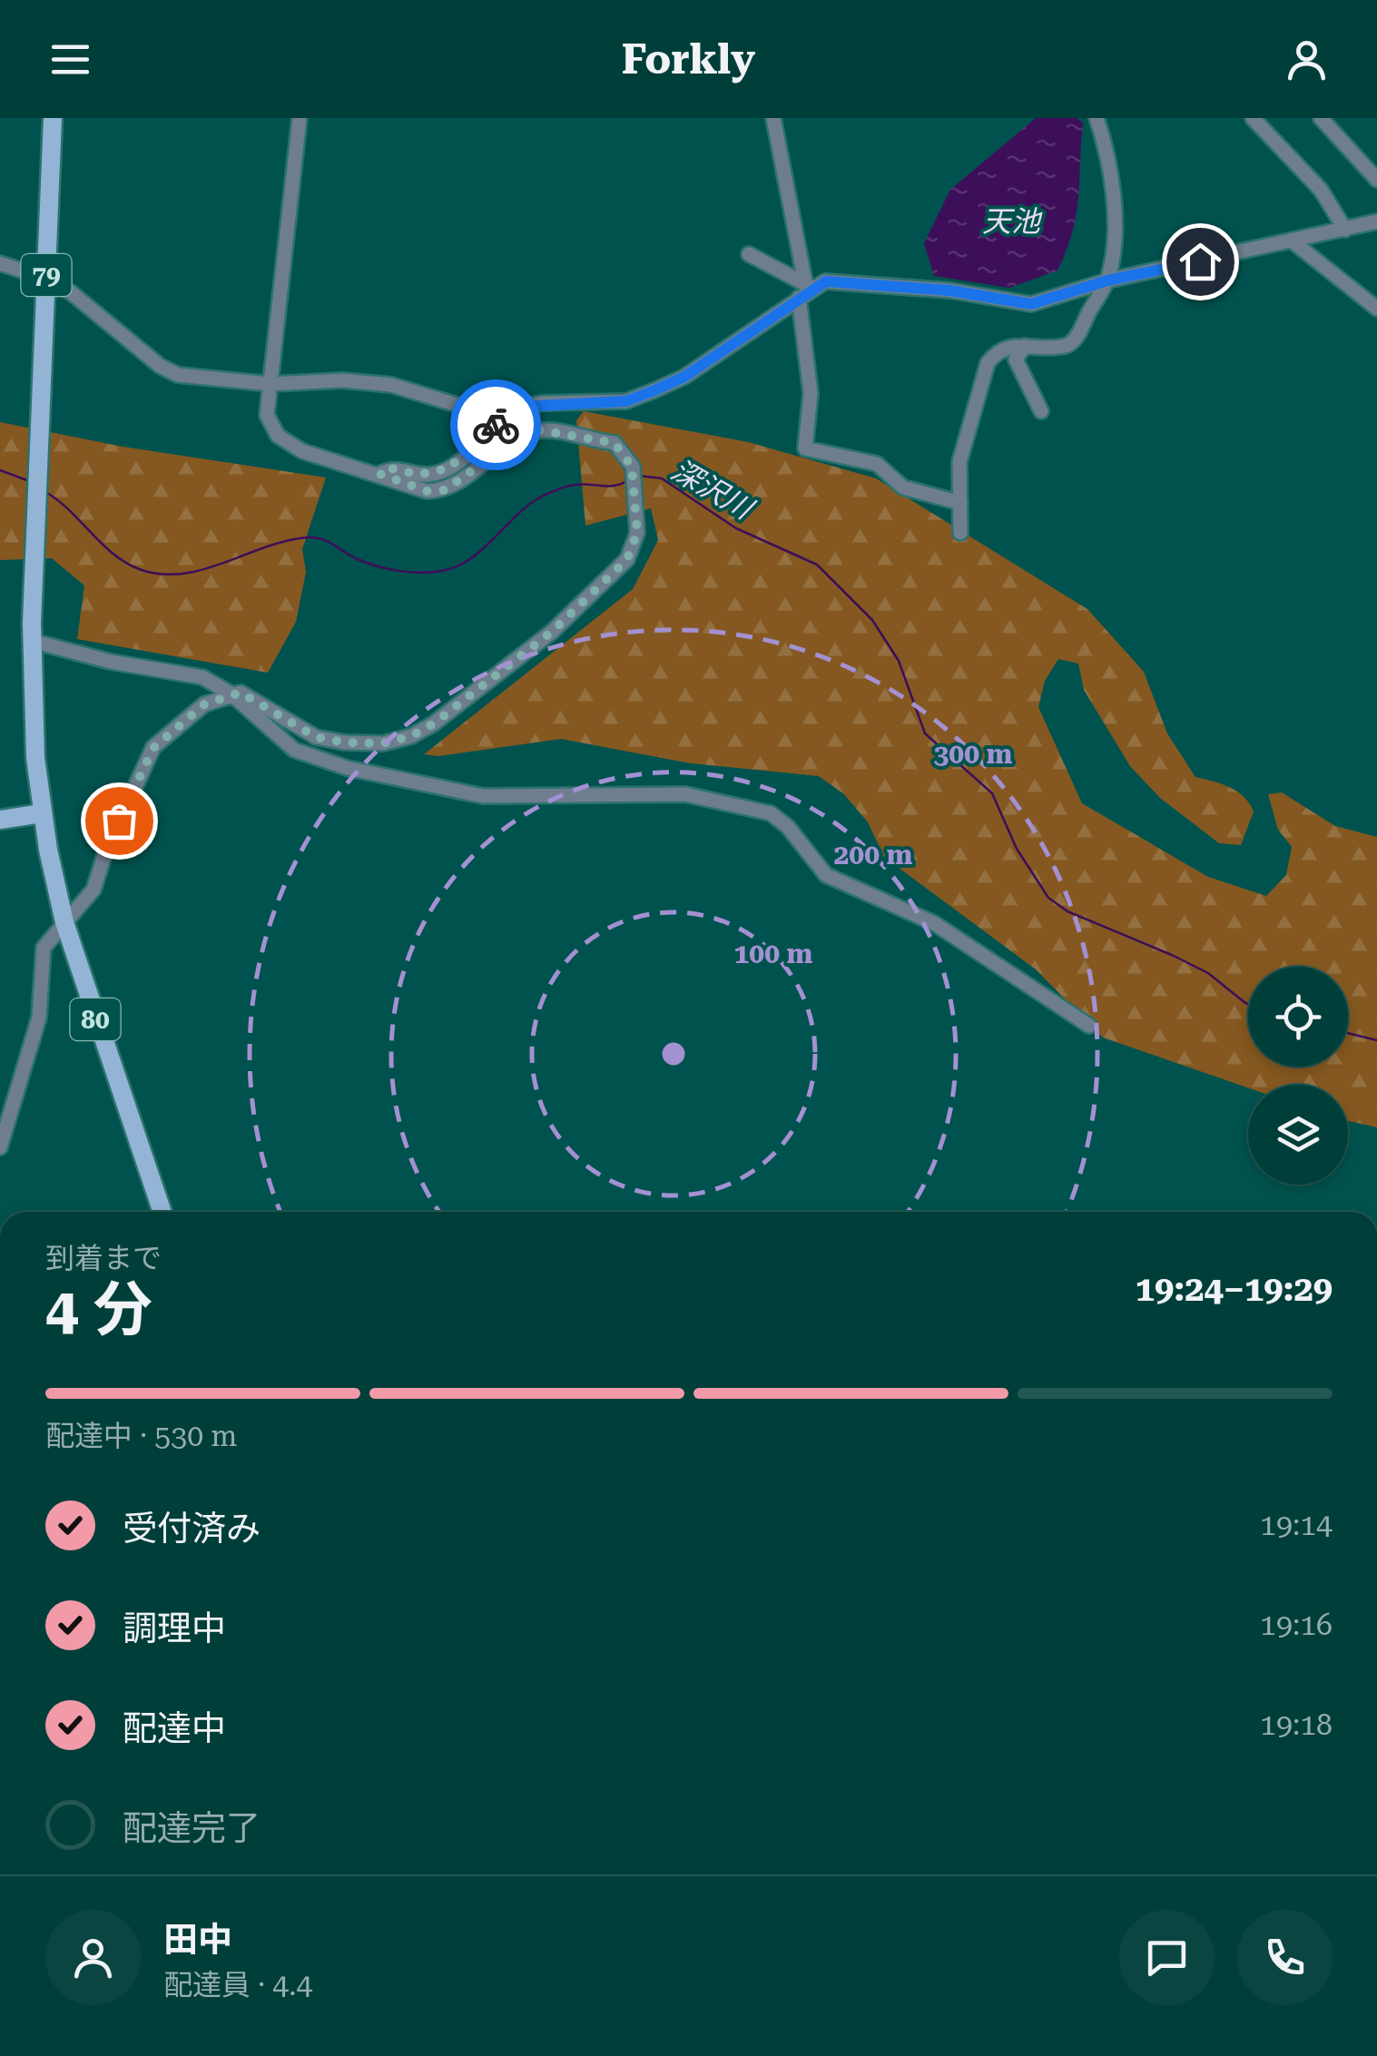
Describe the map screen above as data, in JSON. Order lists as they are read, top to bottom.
{
  "streets": {
    "main road": ["79", "80"]
  },
  "crossings": [
    ["79", "80"]
  ],
  "water": ["天池", "深沢川"],
  "page": {
    "header": "Forkly",
    "heading": ["4 分", "到着まで", "19:24–19:29"],
    "panel": ["田中", "配達員 · 4.4"],
    "bar": "配達中 · 530 m",
    "list": [
      ["受付済み", "19:14"],
      ["調理中", "19:16"],
      ["配達中", "19:18"],
      "配達完了"
    ]
  },
  "rings": ["300 m", "200 m", "100 m"]
}
